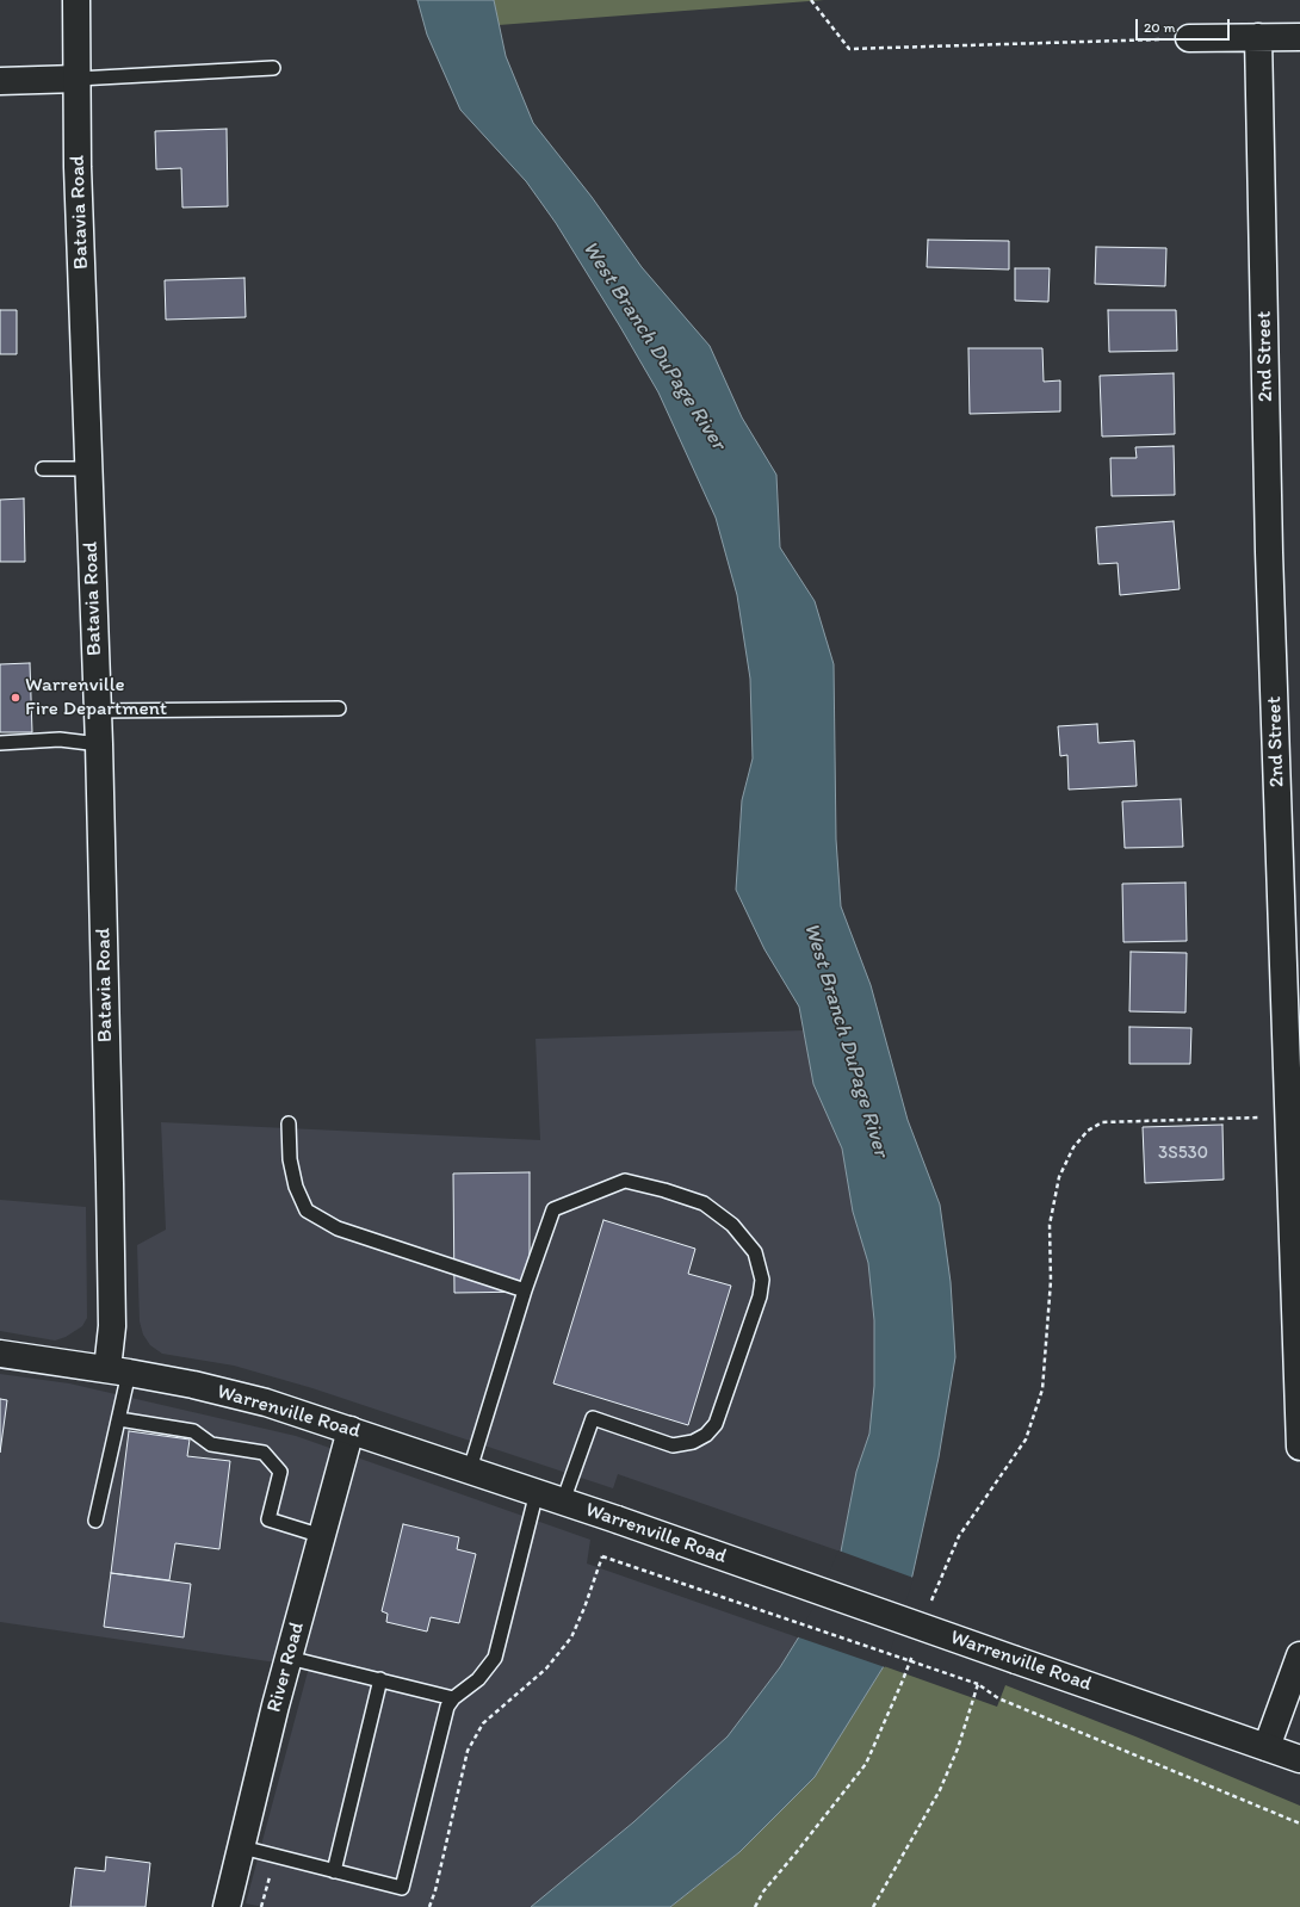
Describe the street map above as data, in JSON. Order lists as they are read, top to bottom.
{
  "streets": {
    "main road": [
      "Batavia Road",
      "2nd Street",
      "Warrenville Road",
      "River Road"
    ]
  },
  "crossings": [
    ["Batavia Road", "Warrenville Road"],
    ["Warrenville Road", "River Road"]
  ],
  "water": ["West Branch DuPage River"],
  "places": ["Warrenville Fire Department"],
  "house_numbers": ["3S530"],
  "scale_bar": "20 m"
}
